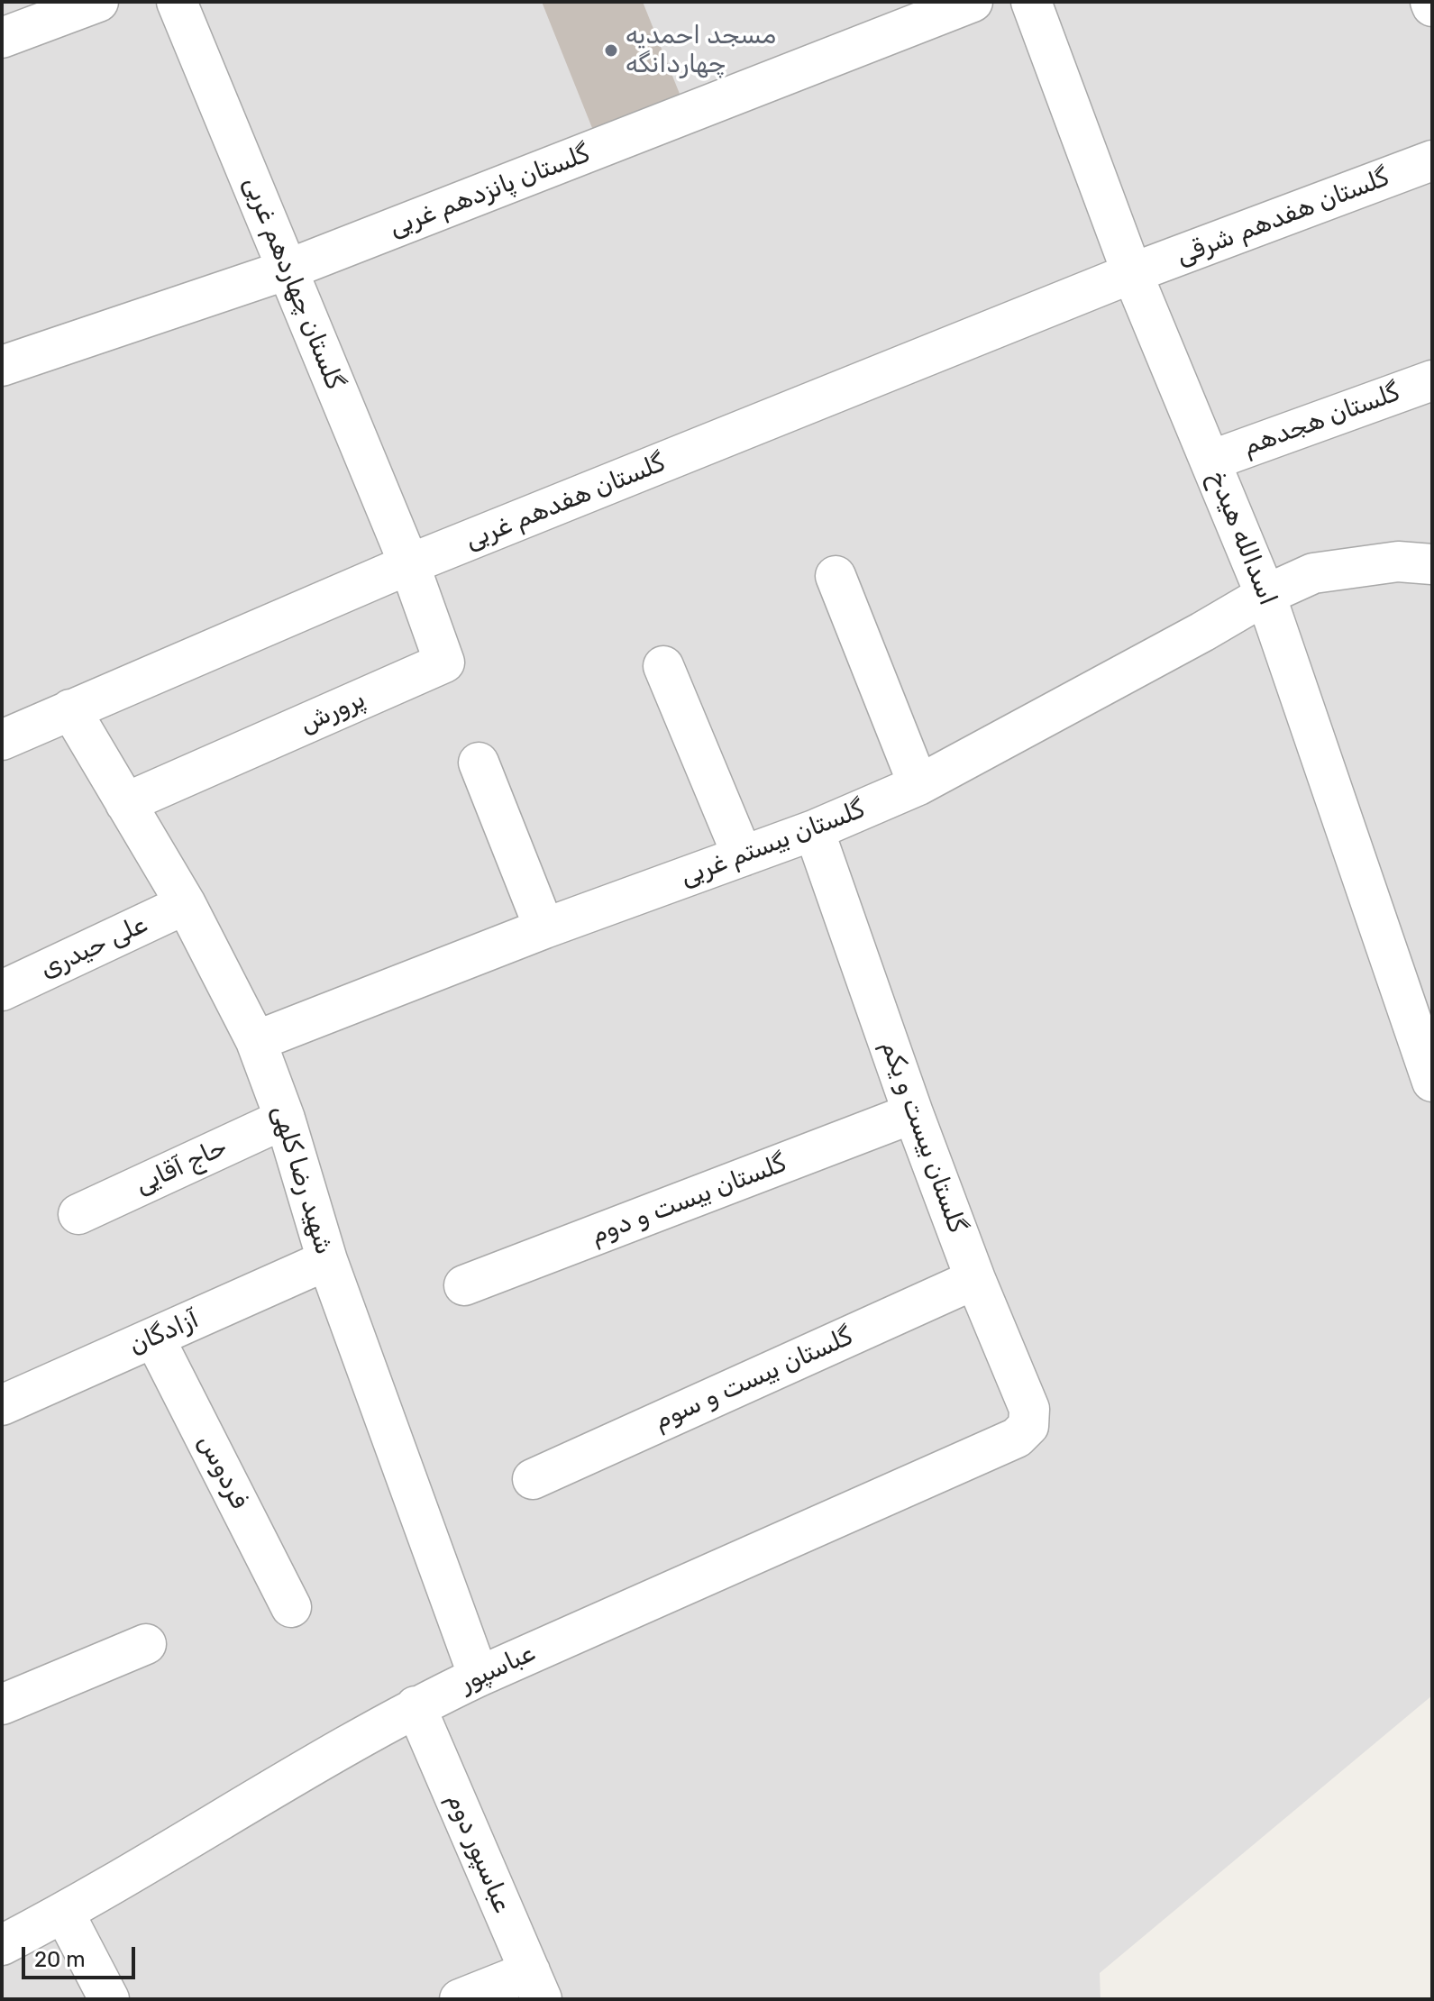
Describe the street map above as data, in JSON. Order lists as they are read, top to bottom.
{
  "streets": {
    "street": [
      "گلستان پانزدهم غربی",
      "گلستان هفدهم شرقی",
      "گلستان چهاردهم غربی",
      "گلستان هجدهم",
      "گلستان هفدهم غربی",
      "اسدالله هیدخ",
      "پرورش",
      "گلستان بیستم غربی",
      "علی حیدری",
      "گلستان بیست و یکم",
      "حاج آقایی",
      "شهید رضا کلهی",
      "گلستان بیست و دوم",
      "آزادگان",
      "گلستان بیست و سوم",
      "فردوس",
      "عباسپور",
      "عباسپور دوم"
    ]
  },
  "crossings": [
    ["گلستان پانزدهم غربی", "گلستان چهاردهم غربی"],
    ["گلستان هفدهم شرقی", "گلستان هفدهم غربی"],
    ["گلستان هفدهم شرقی", "اسدالله هیدخ"],
    ["گلستان چهاردهم غربی", "گلستان هفدهم غربی"],
    ["گلستان چهاردهم غربی", "پرورش"],
    ["گلستان هجدهم", "اسدالله هیدخ"],
    ["گلستان هفدهم غربی", "اسدالله هیدخ"],
    ["گلستان هفدهم غربی", "پرورش"],
    ["گلستان هفدهم غربی", "شهید رضا کلهی"],
    ["اسدالله هیدخ", "گلستان بیستم غربی"],
    ["پرورش", "شهید رضا کلهی"],
    ["گلستان بیستم غربی", "گلستان بیست و یکم"],
    ["گلستان بیستم غربی", "شهید رضا کلهی"],
    ["علی حیدری", "شهید رضا کلهی"],
    ["گلستان بیست و یکم", "گلستان بیست و دوم"],
    ["گلستان بیست و یکم", "گلستان بیست و سوم"],
    ["گلستان بیست و یکم", "عباسپور"],
    ["حاج آقایی", "شهید رضا کلهی"],
    ["شهید رضا کلهی", "آزادگان"],
    ["شهید رضا کلهی", "عباسپور"],
    ["آزادگان", "فردوس"],
    ["عباسپور", "عباسپور دوم"]
  ],
  "places": ["مسجد احمدیه چهاردانگه"],
  "scale_bar": "20 m"
}
